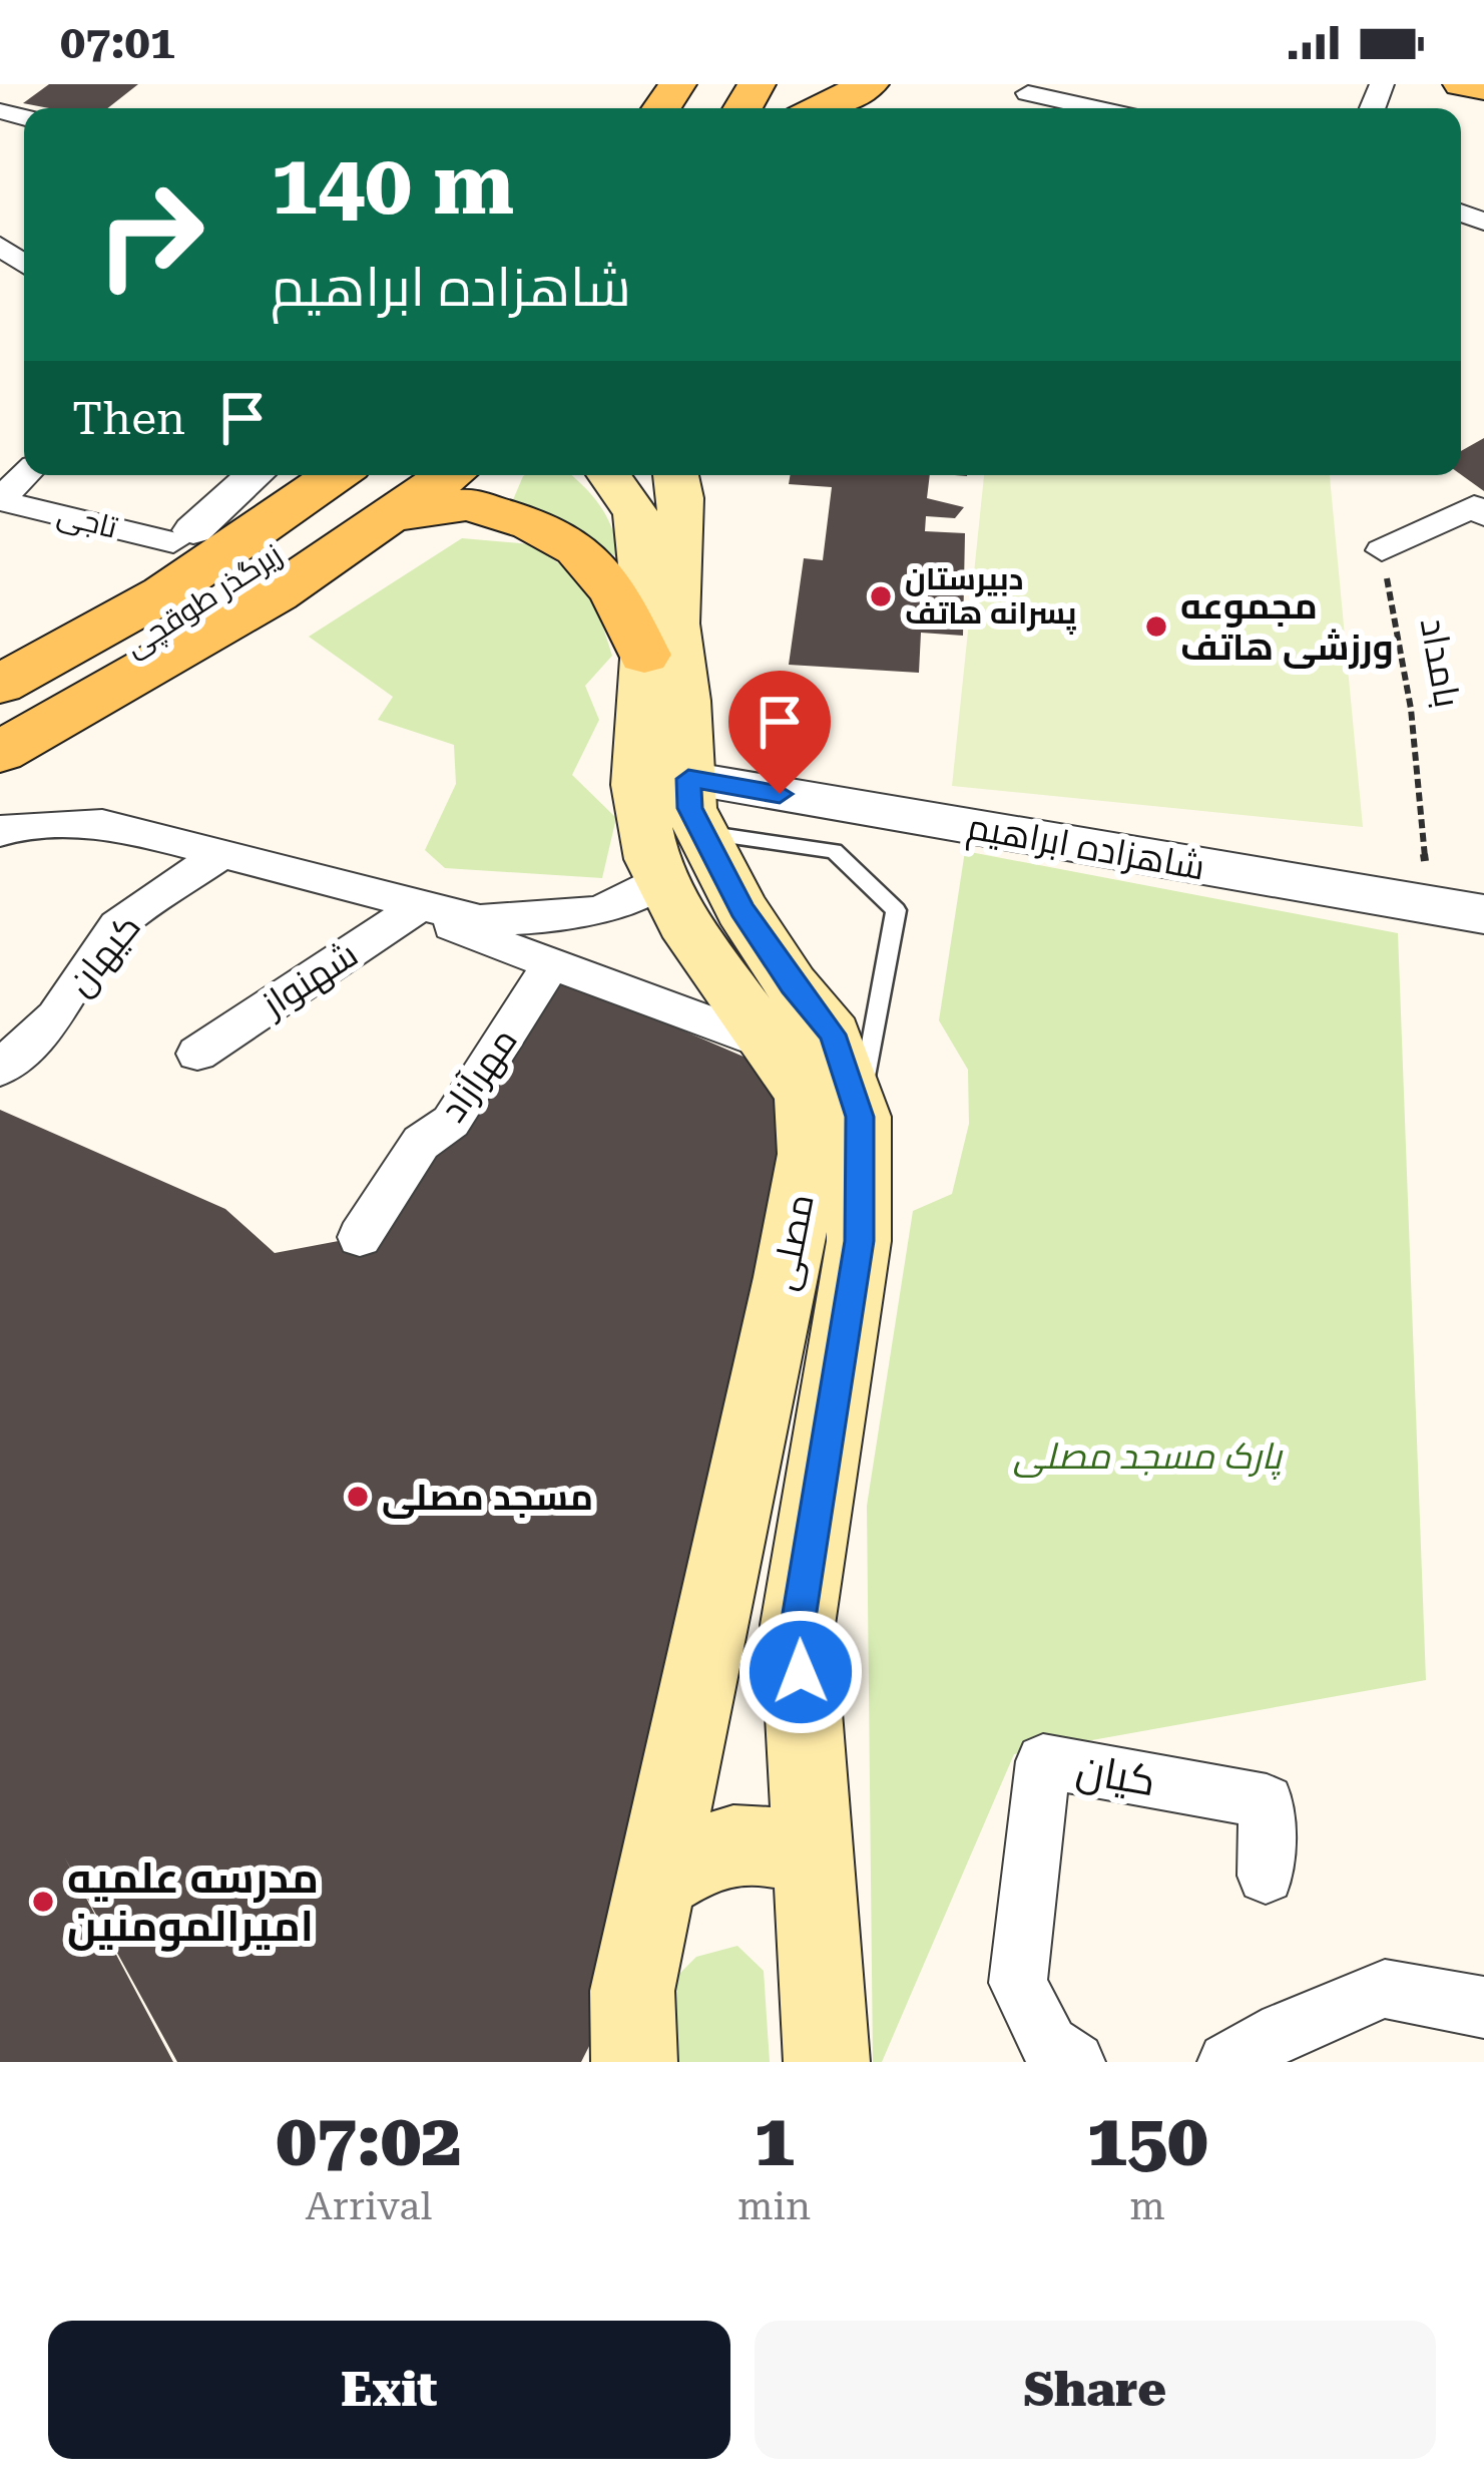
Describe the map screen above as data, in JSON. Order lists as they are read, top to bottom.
{
  "streets": {
    "main road": ["زیرگذر طوقچی", "مصلی"],
    "street": [
      "تاجی",
      "شاهزاده ابراهیم",
      "کیهان",
      "شهنواز",
      "مهرآزاد",
      "کیان"
    ],
    "path": ["بامداد"]
  },
  "crossings": [
    ["بامداد", "شاهزاده ابراهیم"],
    ["شاهزاده ابراهیم", "مصلی"]
  ],
  "parks": ["پارک مسجد مصلی"],
  "places": [
    "دبیرستان پسرانه هاتف",
    "مجموعه ورزشی هاتف",
    "مسجد مصلی",
    "مدرسه علمیه امیرالمومنین"
  ],
  "page": {
    "status": "07:01",
    "turn": ["140 m", "شاهزاده ابراهیم"],
    "then": "Then",
    "eta": [
      "07:02",
      "Arrival",
      "1",
      "min",
      "150",
      "m"
    ],
    "buttons": ["Exit", "Share"]
  }
}
